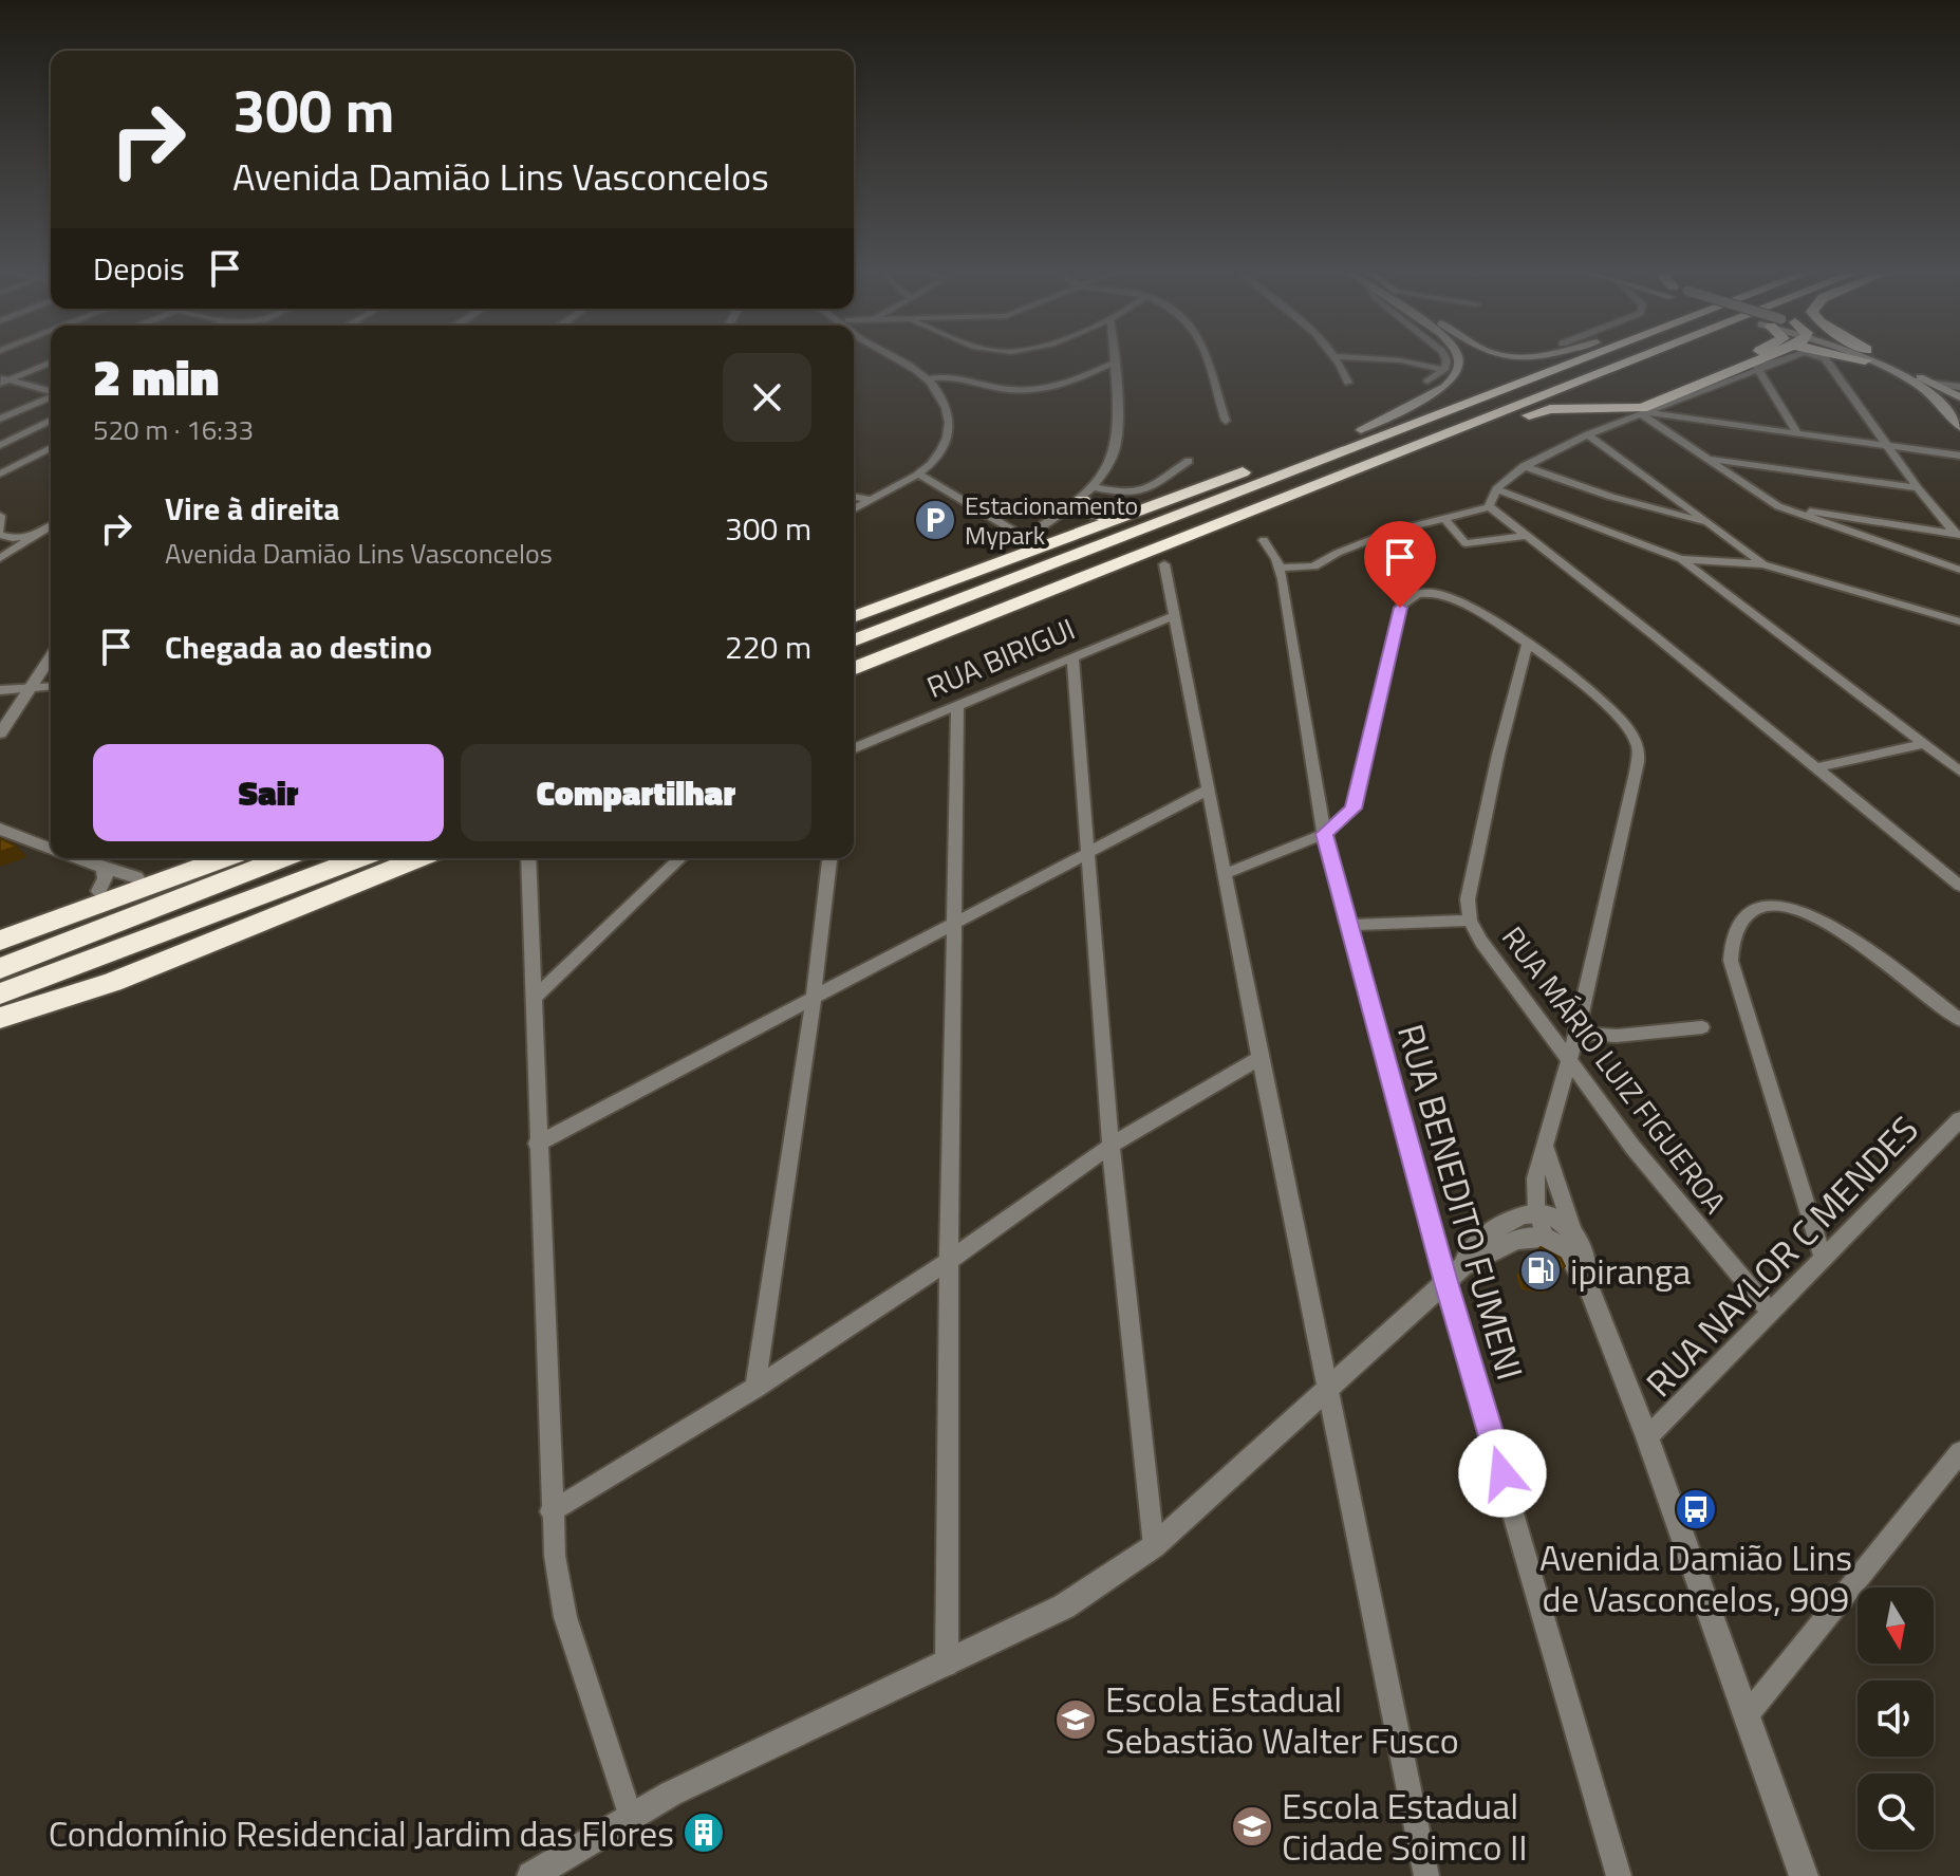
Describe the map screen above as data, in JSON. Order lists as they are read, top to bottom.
{
  "streets": {
    "street": [
      "RUA BIRIGUI",
      "RUA MÁRIO LUIZ FIGUEROA",
      "RUA BENEDITO FUMENI",
      "RUA NAYLOR C MENDES"
    ]
  },
  "crossings": [
    ["RUA MÁRIO LUIZ FIGUEROA", "RUA NAYLOR C MENDES"]
  ],
  "places": {
    "parking": ["Estacionamento Mypark"],
    "fuel station": ["ipiranga"],
    "bus stop": ["Avenida Damião Lins de Vasconcelos, 909"],
    "school or university": ["Escola Estadual Sebastião Walter Fusco", "Escola Estadual Cidade Soimco II"],
    "building": ["Condomínio Residencial Jardim das Flores"]
  },
  "north": "bottom",
  "page": {
    "turn": ["300 m", "Avenida Damião Lins Vasconcelos"],
    "then": "Depois",
    "heading": ["2 min", "520 m · 16:33"],
    "list": [
      {
        "name": "Vire à direita",
        "note": "Avenida Damião Lins Vasconcelos",
        "value": "300 m"
      },
      {
        "name": "Chegada ao destino",
        "value": "220 m"
      }
    ],
    "buttons": ["Sair", "Compartilhar"]
  }
}
